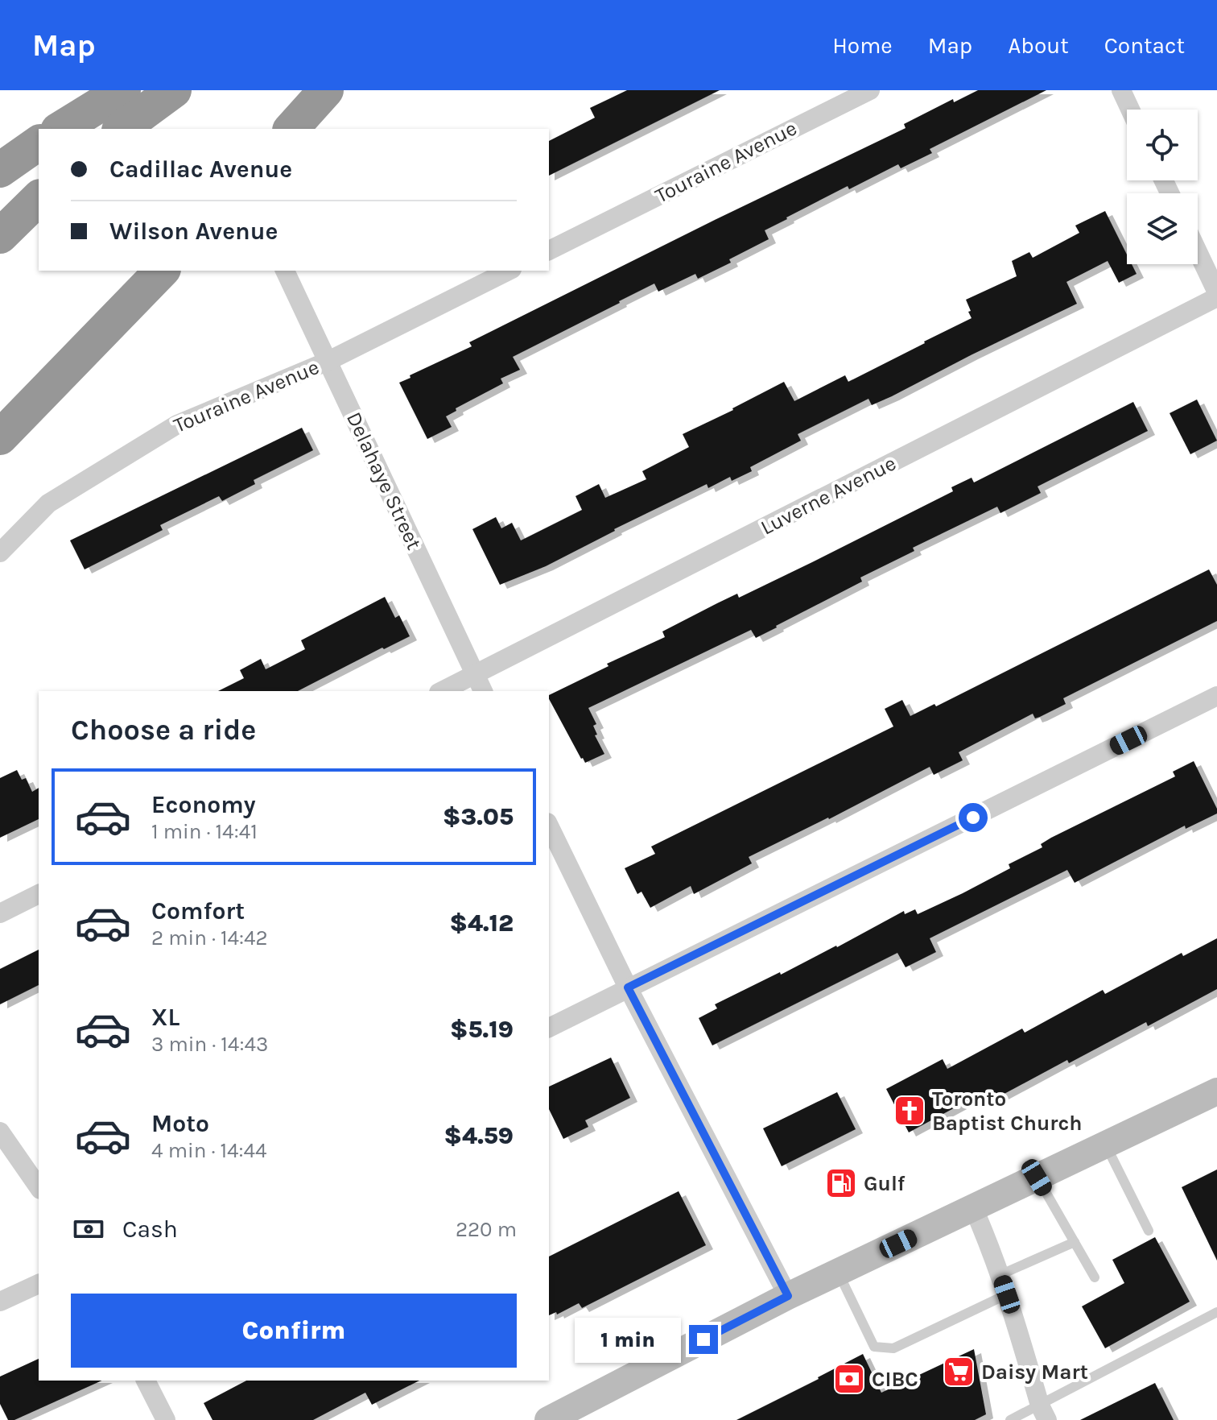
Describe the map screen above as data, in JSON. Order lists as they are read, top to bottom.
{
  "streets": {
    "street": ["Touraine Avenue", "Delahaye Street", "Luverne Avenue"]
  },
  "crossings": [
    ["Touraine Avenue", "Delahaye Street"],
    ["Delahaye Street", "Luverne Avenue"]
  ],
  "places": {
    "church": ["Toronto Baptist Church"],
    "fuel station": ["Gulf"],
    "supermarket": ["Daisy Mart"],
    "bank": ["CIBC"]
  },
  "page": {
    "header": "Map",
    "nav": [
      "Home",
      "Map",
      "About",
      "Contact"
    ],
    "banner": ["Cadillac Avenue", "Wilson Avenue"],
    "heading": "Choose a ride",
    "list": [
      {
        "name": "Economy",
        "note": "1 min · 14:41",
        "value": "$3.05"
      },
      {
        "name": "Comfort",
        "note": "2 min · 14:42",
        "value": "$4.12"
      },
      {
        "name": "XL",
        "note": "3 min · 14:43",
        "value": "$5.19"
      },
      {
        "name": "Moto",
        "note": "4 min · 14:44",
        "value": "$4.59"
      }
    ],
    "pay": ["Cash", "220 m"],
    "buttons": "Confirm",
    "bubble": "1 min"
  }
}
